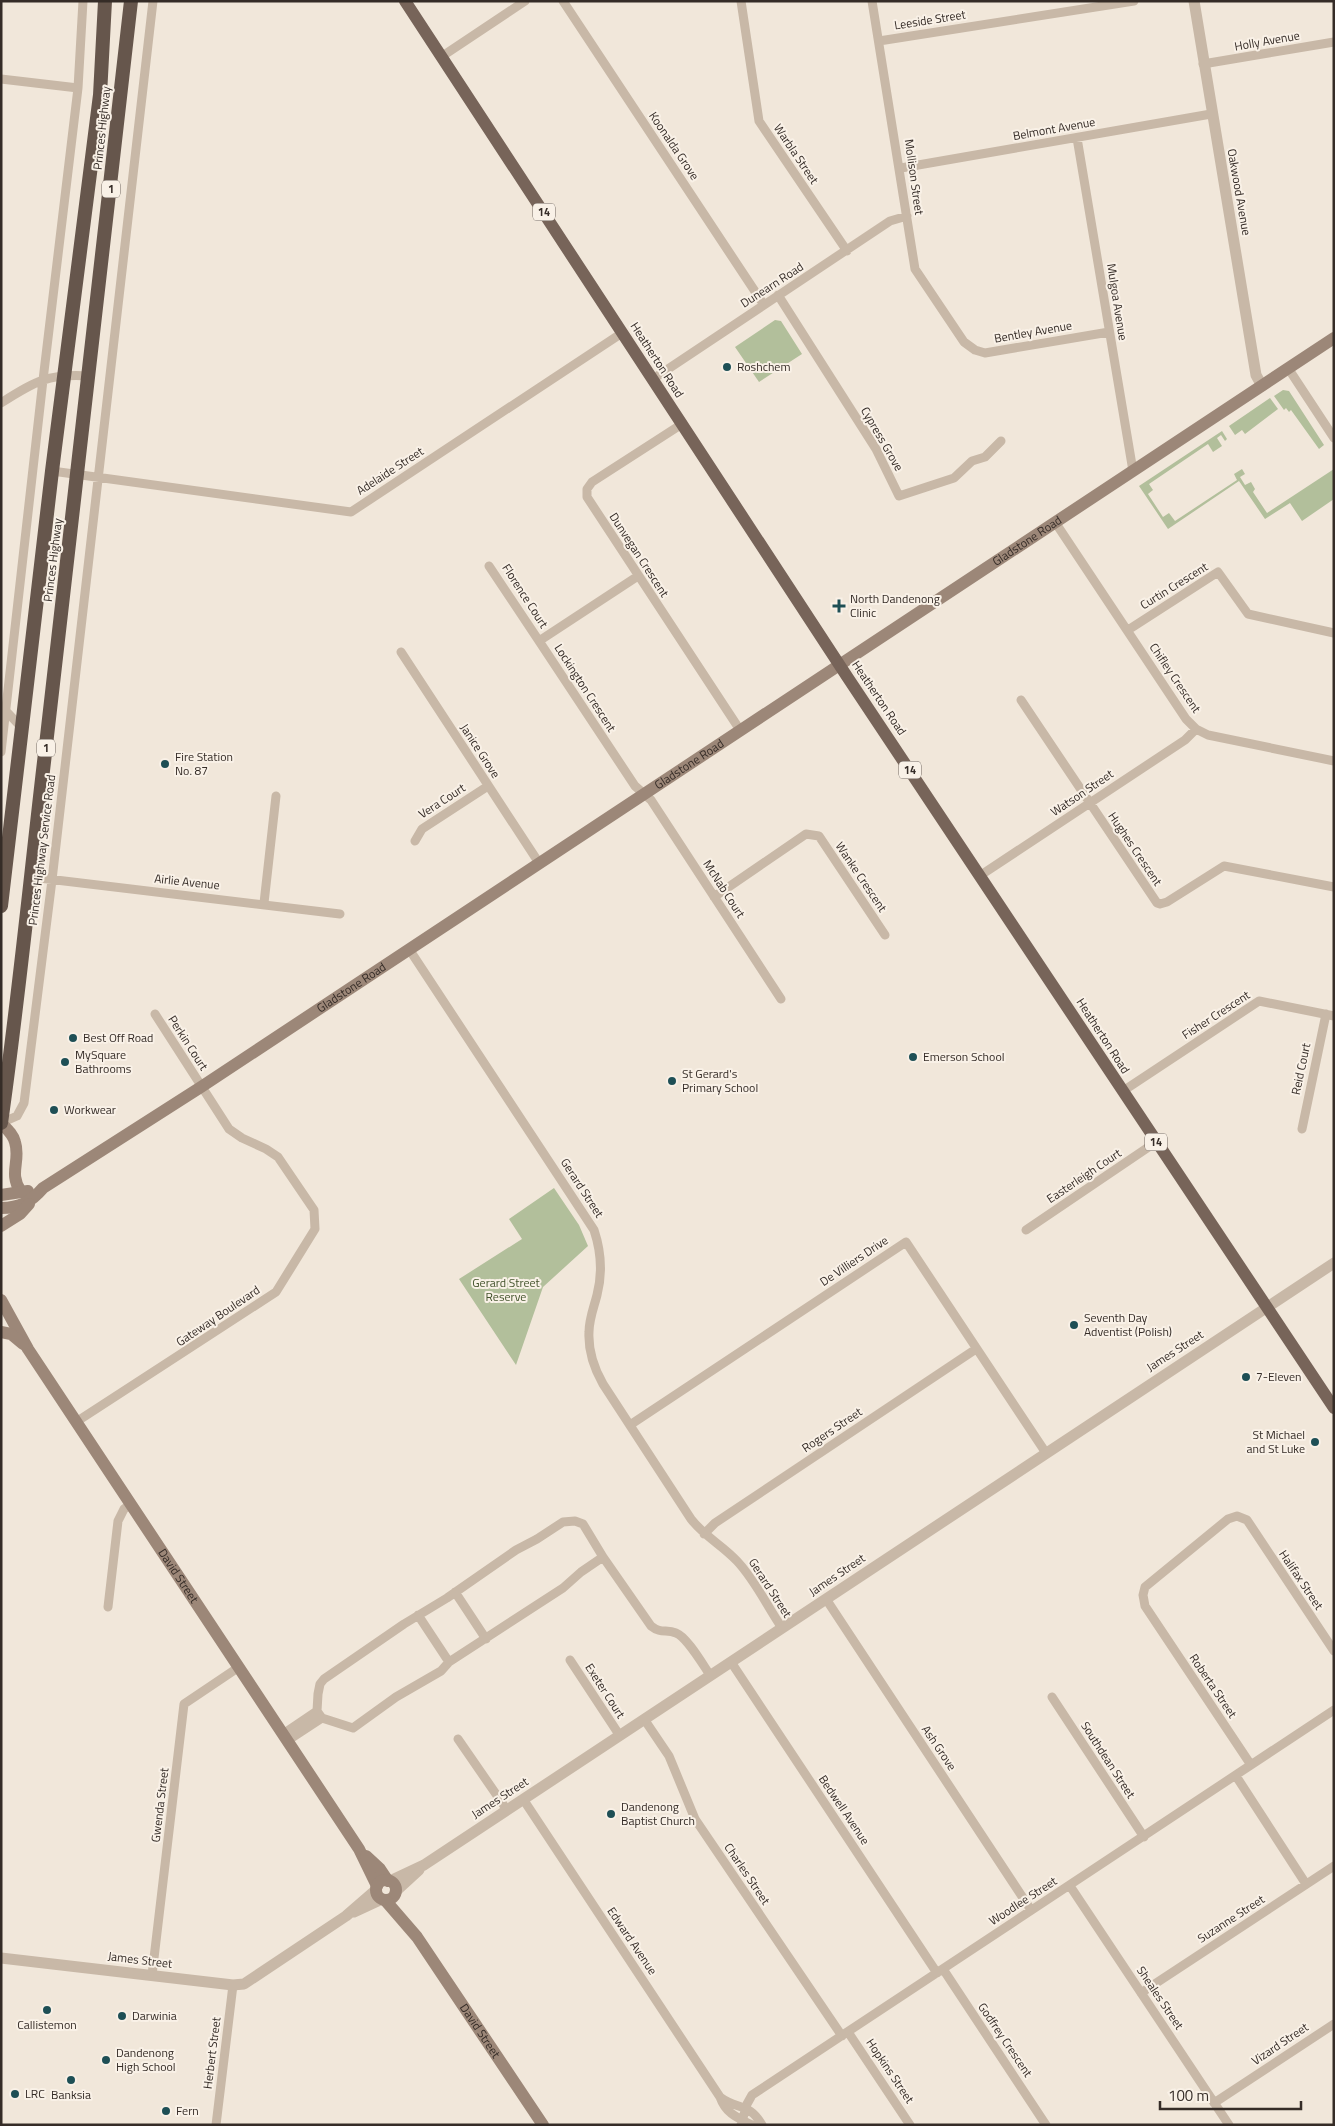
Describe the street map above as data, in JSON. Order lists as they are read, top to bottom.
{
  "streets": {
    "highway": ["Princes Highway", "1"],
    "main road": [
      "14",
      "Heatherton Road",
      "Gladstone Road",
      "David Street"
    ],
    "street": [
      "Leeside Street",
      "Holly Avenue",
      "Belmont Avenue",
      "Koonalda Grove",
      "Warbla Street",
      "Mollison Street",
      "Oakwood Avenue",
      "Dunearn Road",
      "Mulgoa Avenue",
      "Bentley Avenue",
      "Cypress Grove",
      "Adelaide Street",
      "Dunvegan Crescent",
      "Curtin Crescent",
      "Florence Court",
      "Chifley Crescent",
      "Lockington Crescent",
      "Janice Grove",
      "Watson Street",
      "Vera Court",
      "Hughes Crescent",
      "Princes Highway Service Road",
      "Wanke Crescent",
      "Airlie Avenue",
      "McNab Court",
      "Fisher Crescent",
      "Perkin Court",
      "Reid Court",
      "Easterleigh Court",
      "Gerard Street",
      "De Villiers Drive",
      "Gateway Boulevard",
      "James Street",
      "Rogers Street",
      "Halifax Street",
      "Roberta Street",
      "Exeter Court",
      "Ash Grove",
      "Southdean Street",
      "Gwenda Street",
      "Bedwell Avenue",
      "Charles Street",
      "Woodlee Street",
      "Suzanne Street",
      "Edward Avenue",
      "Sheales Street",
      "Godfrey Crescent",
      "Vizard Street",
      "Herbert Street",
      "Hopkins Street"
    ]
  },
  "crossings": [
    ["Leeside Street", "Mollison Street"],
    ["Holly Avenue", "Oakwood Avenue"],
    ["Princes Highway", "Adelaide Street"],
    ["Princes Highway", "Princes Highway Service Road"],
    ["Princes Highway", "Airlie Avenue"],
    ["Belmont Avenue", "Mollison Street"],
    ["Belmont Avenue", "Oakwood Avenue"],
    ["Belmont Avenue", "Mulgoa Avenue"],
    ["Koonalda Grove", "Dunearn Road"],
    ["Warbla Street", "Dunearn Road"],
    ["Mollison Street", "Dunearn Road"],
    ["Mollison Street", "Bentley Avenue"],
    ["Oakwood Avenue", "Gladstone Road"],
    ["Dunearn Road", "Heatherton Road"],
    ["Dunearn Road", "Cypress Grove"],
    ["Mulgoa Avenue", "Bentley Avenue"],
    ["Mulgoa Avenue", "Gladstone Road"],
    ["Heatherton Road", "Adelaide Street"],
    ["Heatherton Road", "Gladstone Road"],
    ["Heatherton Road", "Dunvegan Crescent"],
    ["Heatherton Road", "Watson Street"],
    ["Heatherton Road", "Fisher Crescent"],
    ["Heatherton Road", "Easterleigh Court"],
    ["Heatherton Road", "James Street"],
    ["Adelaide Street", "Princes Highway Service Road"],
    ["Gladstone Road", "Dunvegan Crescent"],
    ["Gladstone Road", "Chifley Crescent"],
    ["Gladstone Road", "Lockington Crescent"],
    ["Gladstone Road", "Janice Grove"],
    ["Gladstone Road", "McNab Court"],
    ["Gladstone Road", "Perkin Court"],
    ["Gladstone Road", "Gerard Street"],
    ["Gladstone Road", "Gateway Boulevard"],
    ["Dunvegan Crescent", "Lockington Crescent"],
    ["Curtin Crescent", "Chifley Crescent"],
    ["Florence Court", "Lockington Crescent"],
    ["Chifley Crescent", "Watson Street"],
    ["Lockington Crescent", "McNab Court"],
    ["Janice Grove", "Vera Court"],
    ["Watson Street", "Hughes Crescent"],
    ["Princes Highway Service Road", "Airlie Avenue"],
    ["Wanke Crescent", "McNab Court"],
    ["Fisher Crescent", "Reid Court"],
    ["Perkin Court", "Gateway Boulevard"],
    ["Gerard Street", "De Villiers Drive"],
    ["Gerard Street", "James Street"],
    ["Gerard Street", "Rogers Street"],
    ["De Villiers Drive", "James Street"],
    ["De Villiers Drive", "Rogers Street"],
    ["Gateway Boulevard", "David Street"],
    ["James Street", "David Street"],
    ["James Street", "Exeter Court"],
    ["James Street", "Ash Grove"],
    ["James Street", "Gwenda Street"],
    ["James Street", "Bedwell Avenue"],
    ["James Street", "Charles Street"],
    ["James Street", "Edward Avenue"],
    ["James Street", "Herbert Street"],
    ["David Street", "Gwenda Street"],
    ["Halifax Street", "Roberta Street"],
    ["Roberta Street", "Woodlee Street"],
    ["Ash Grove", "Woodlee Street"],
    ["Southdean Street", "Woodlee Street"],
    ["Bedwell Avenue", "Woodlee Street"],
    ["Bedwell Avenue", "Godfrey Crescent"],
    ["Charles Street", "Woodlee Street"],
    ["Charles Street", "Hopkins Street"],
    ["Woodlee Street", "Edward Avenue"],
    ["Woodlee Street", "Sheales Street"],
    ["Woodlee Street", "Godfrey Crescent"],
    ["Woodlee Street", "Hopkins Street"],
    ["Suzanne Street", "Sheales Street"],
    ["Sheales Street", "Vizard Street"]
  ],
  "parks": ["Gerard Street Reserve"],
  "places": {
    "other": [
      "Roshchem",
      "Fire Station No. 87",
      "Best Off Road",
      "Emerson School",
      "MySquare Bathrooms",
      "St Gerard's Primary School",
      "Workwear",
      "Seventh Day Adventist (Polish)",
      "7-Eleven",
      "St Michael and St Luke",
      "Dandenong Baptist Church",
      "Callistemon",
      "Darwinia",
      "Dandenong High School",
      "Banksia",
      "LRC",
      "Fern"
    ],
    "health": ["North Dandenong Clinic"]
  },
  "scale_bar": "100 m"
}
